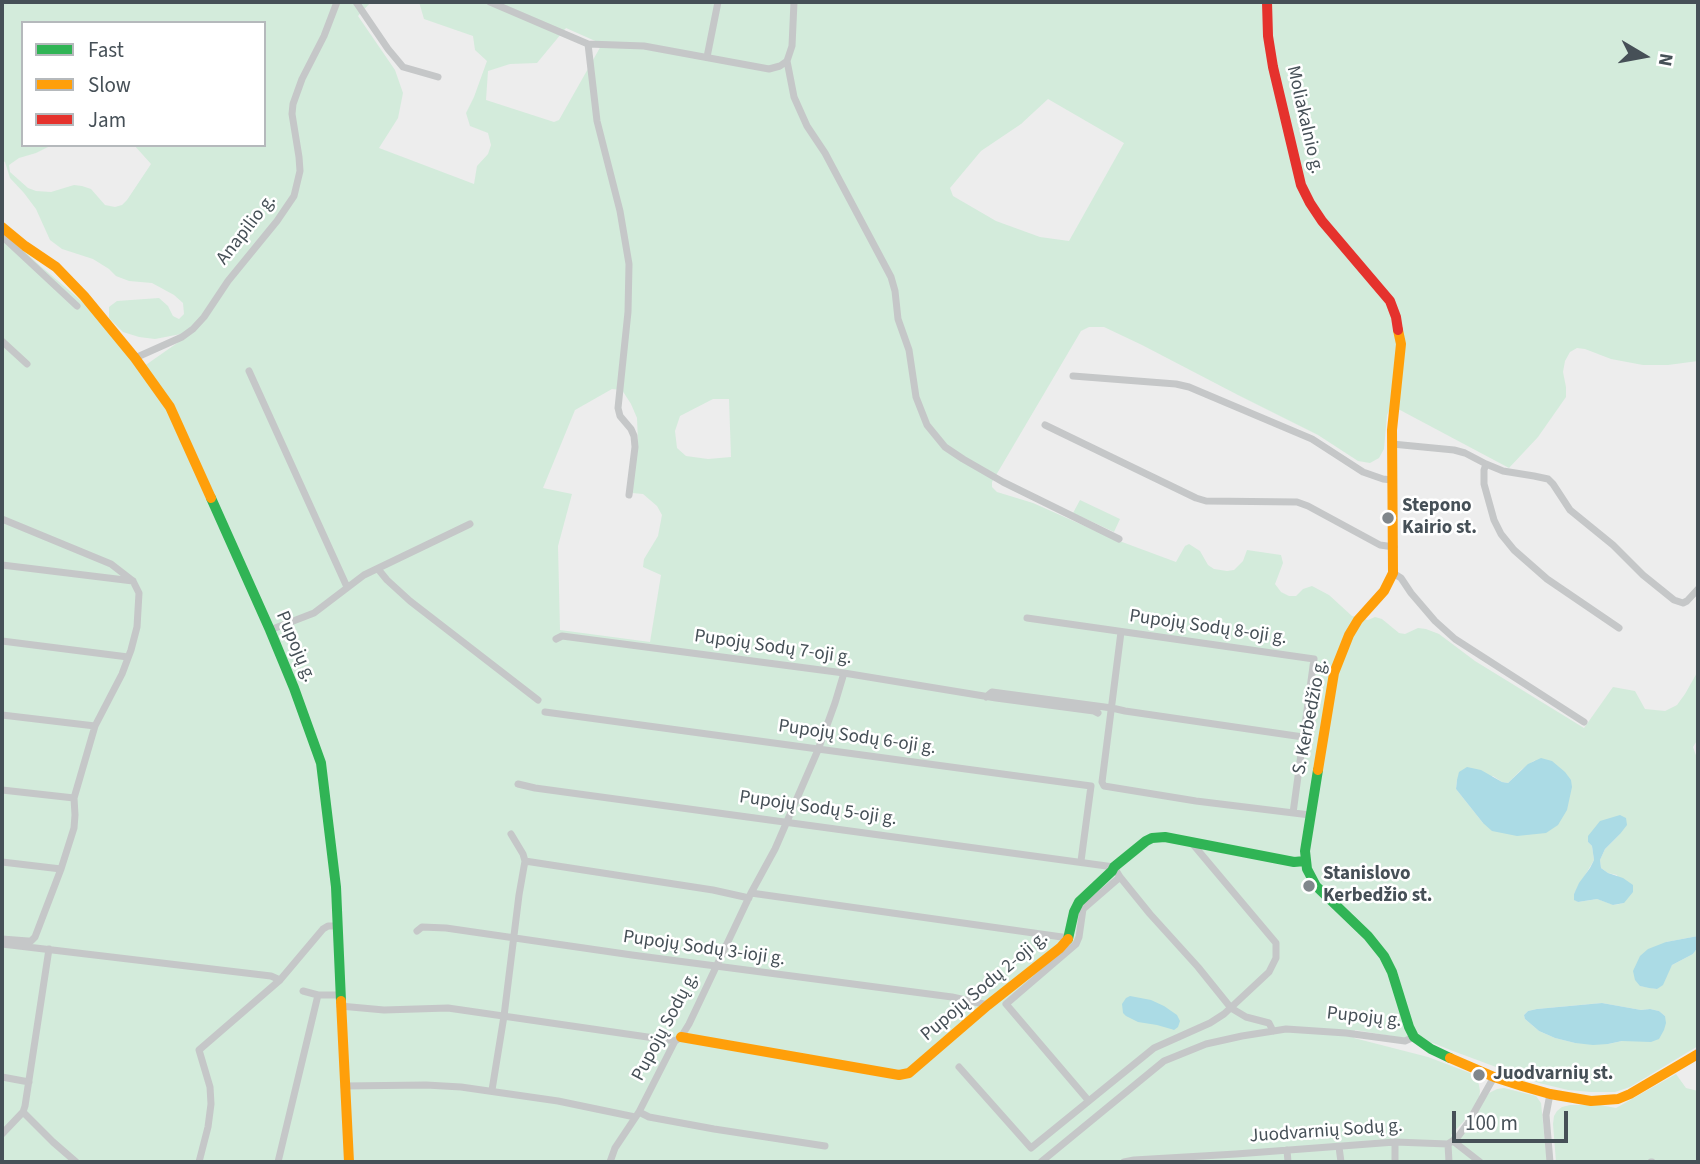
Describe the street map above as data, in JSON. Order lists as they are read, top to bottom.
{
  "streets": {
    "street": [
      "Moliakalnio g.",
      "Anapilio g.",
      "Pupojų Sodų 8-oji g.",
      "Pupojų g.",
      "Pupojų Sodų 7-oji g.",
      "S. Kerbedžio g.",
      "Pupojų Sodų 6-oji g.",
      "Pupojų Sodų 5-oji g.",
      "Pupojų Sodų 3-ioji g.",
      "Pupojų Sodų 2-oji g.",
      "Pupojų Sodų g.",
      "Juodvarnių Sodų g."
    ]
  },
  "crossings": [
    ["Anapilio g.", "Pupojų g."],
    ["Pupojų Sodų 8-oji g.", "Pupojų Sodų 7-oji g."],
    ["Pupojų g.", "Pupojų Sodų 2-oji g."],
    ["Pupojų Sodų 7-oji g.", "Pupojų Sodų g."],
    ["S. Kerbedžio g.", "Pupojų Sodų 2-oji g."],
    ["Pupojų Sodų 6-oji g.", "Pupojų Sodų 5-oji g."],
    ["Pupojų Sodų 6-oji g.", "Pupojų Sodų g."],
    ["Pupojų Sodų 5-oji g.", "Pupojų Sodų 2-oji g."],
    ["Pupojų Sodų 5-oji g.", "Pupojų Sodų g."],
    ["Pupojų Sodų 3-ioji g.", "Pupojų Sodų 2-oji g."],
    ["Pupojų Sodų 3-ioji g.", "Pupojų Sodų g."],
    ["Pupojų Sodų 2-oji g.", "Pupojų Sodų g."]
  ],
  "places": ["Stepono Kairio st.", "Stanislovo Kerbedžio st.", "Juodvarnių st."],
  "legend": ["Fast", "Slow", "Jam"],
  "scale_bar": "100 m",
  "north": "right"
}
